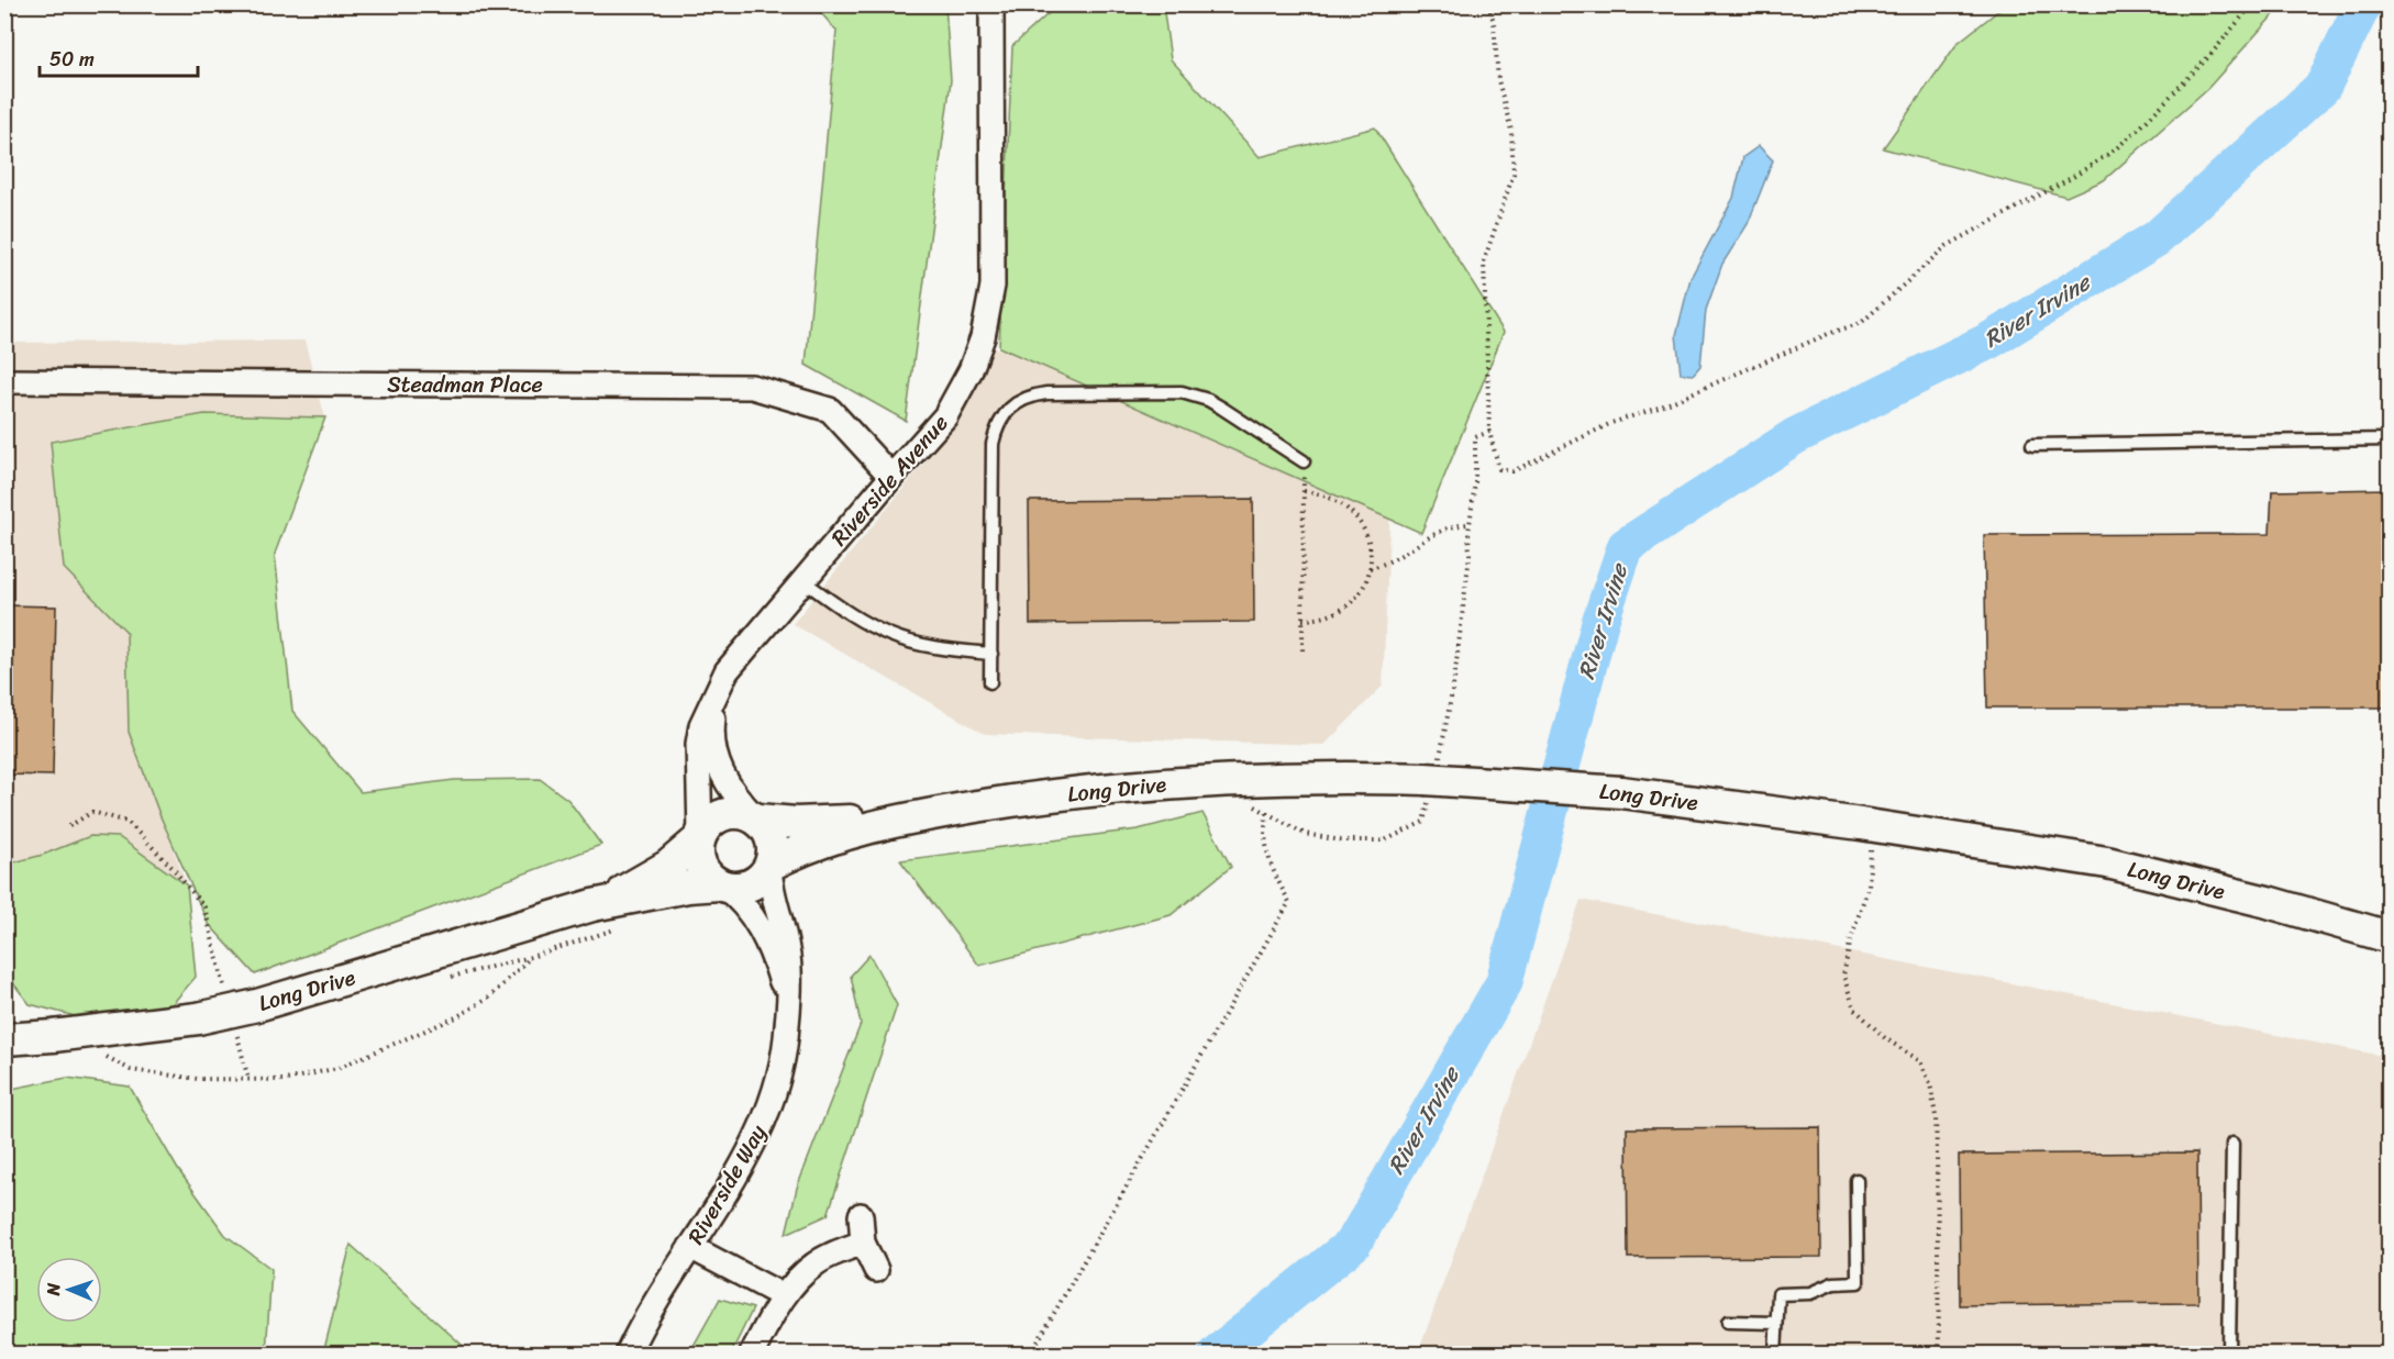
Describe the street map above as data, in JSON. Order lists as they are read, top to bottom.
{
  "streets": {
    "main road": ["Long Drive"],
    "street": ["Steadman Place", "Riverside Avenue", "Riverside Way"]
  },
  "crossings": [
    ["Steadman Place", "Riverside Avenue"],
    ["Riverside Avenue", "Long Drive"],
    ["Riverside Avenue", "Riverside Way"],
    ["Long Drive", "Riverside Way"]
  ],
  "water": ["River Irvine"],
  "scale_bar": "50 m",
  "north": "left"
}
